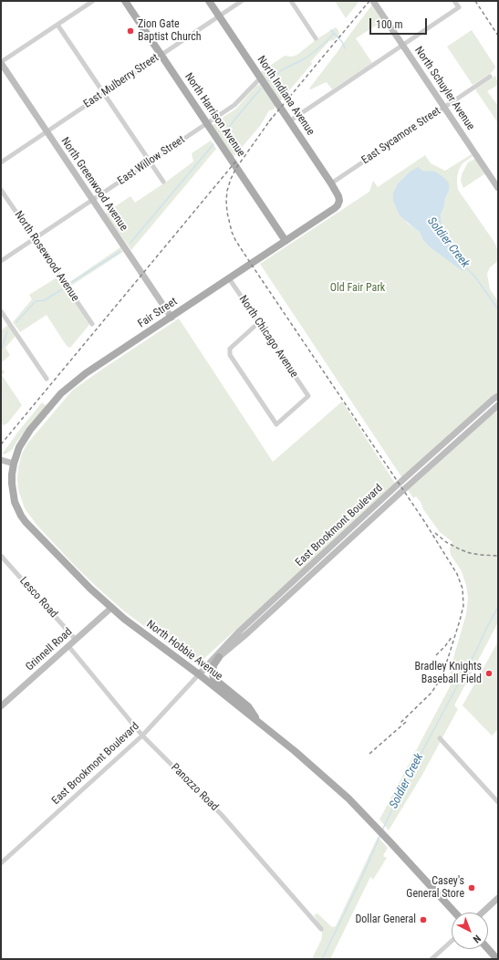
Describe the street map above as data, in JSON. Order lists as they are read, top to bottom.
{
  "streets": {
    "main road": [
      "North Schuyler Avenue",
      "North Indiana Avenue",
      "North Harrison Avenue",
      "North Greenwood Avenue",
      "Fair Street",
      "East Brookmont Boulevard",
      "Grinnell Road",
      "North Hobbie Avenue"
    ],
    "street": [
      "East Mulberry Street",
      "East Sycamore Street",
      "East Willow Street",
      "North Rosewood Avenue",
      "North Chicago Avenue",
      "Lesco Road",
      "Panozzo Road"
    ]
  },
  "crossings": [
    ["East Mulberry Street", "North Indiana Avenue"],
    ["East Mulberry Street", "North Harrison Avenue"],
    ["East Mulberry Street", "North Greenwood Avenue"],
    ["North Schuyler Avenue", "East Sycamore Street"],
    ["North Indiana Avenue", "East Sycamore Street"],
    ["North Indiana Avenue", "East Willow Street"],
    ["North Indiana Avenue", "Fair Street"],
    ["North Harrison Avenue", "East Willow Street"],
    ["North Harrison Avenue", "Fair Street"],
    ["East Willow Street", "North Greenwood Avenue"],
    ["East Willow Street", "North Rosewood Avenue"],
    ["North Greenwood Avenue", "Fair Street"],
    ["Fair Street", "North Chicago Avenue"],
    ["Fair Street", "North Hobbie Avenue"],
    ["East Brookmont Boulevard", "North Hobbie Avenue"],
    ["East Brookmont Boulevard", "Panozzo Road"],
    ["Lesco Road", "Grinnell Road"],
    ["Grinnell Road", "North Hobbie Avenue"],
    ["Grinnell Road", "Panozzo Road"]
  ],
  "water": ["Soldier Creek"],
  "parks": ["Old Fair Park"],
  "places": [
    "Zion Gate Baptist Church",
    "Bradley Knights Baseball Field",
    "Casey's General Store",
    "Dollar General"
  ],
  "scale_bar": "100 m",
  "north": "bottom right"
}
